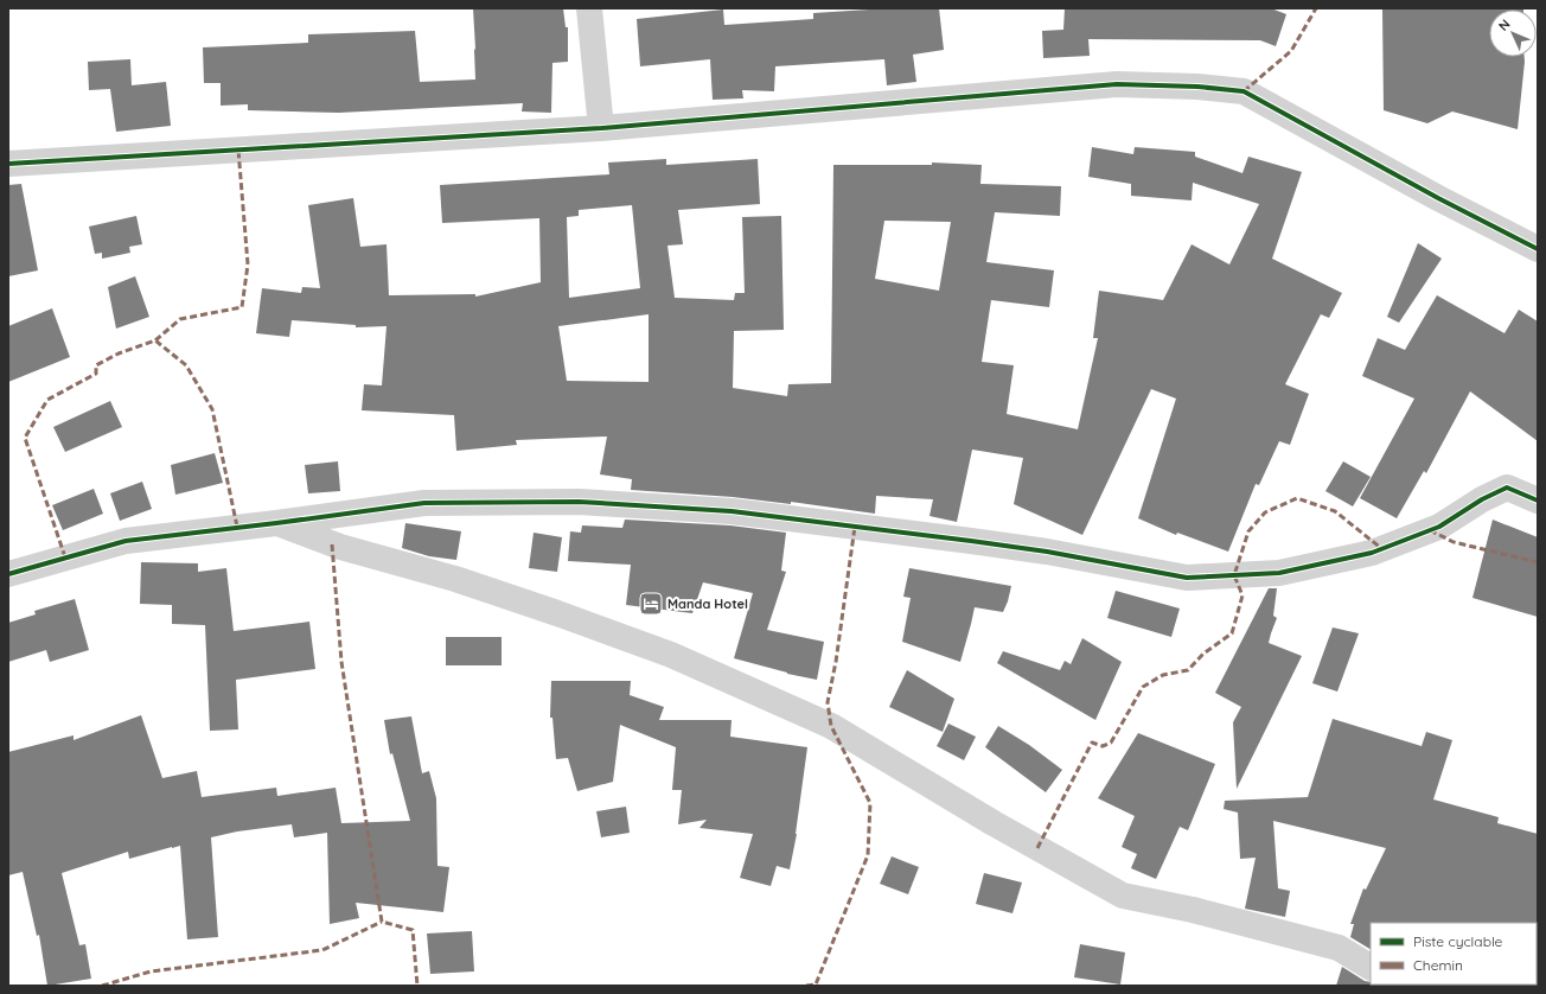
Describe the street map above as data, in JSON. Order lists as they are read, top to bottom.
{
  "places": {
    "hotel": ["Manda Hotel"]
  },
  "legend": ["Piste cyclable", "Chemin"],
  "north": "top left"
}
